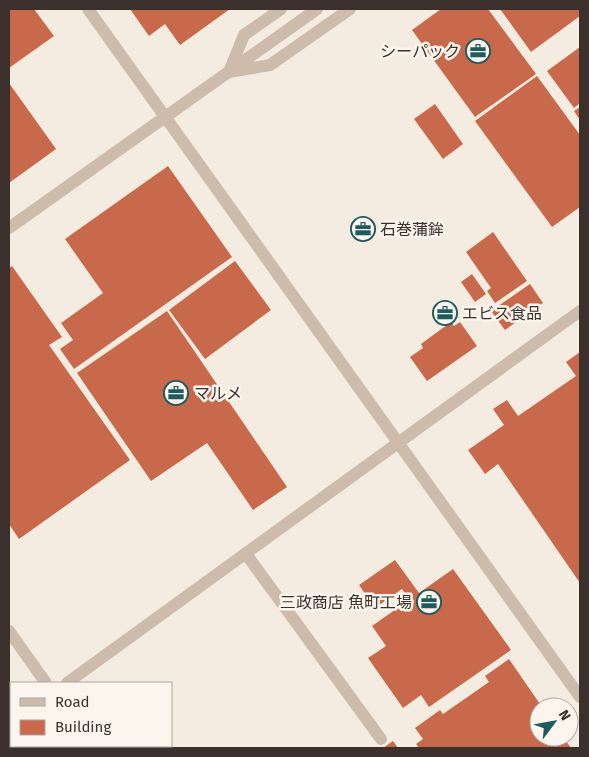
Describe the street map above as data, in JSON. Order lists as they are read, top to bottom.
{
  "places": {
    "office": [
      "シーパック",
      "石巻蒲鉾",
      "エビス食品",
      "マルメ",
      "三政商店 魚町工場"
    ]
  },
  "legend": ["Road", "Building"],
  "north": "top right"
}
